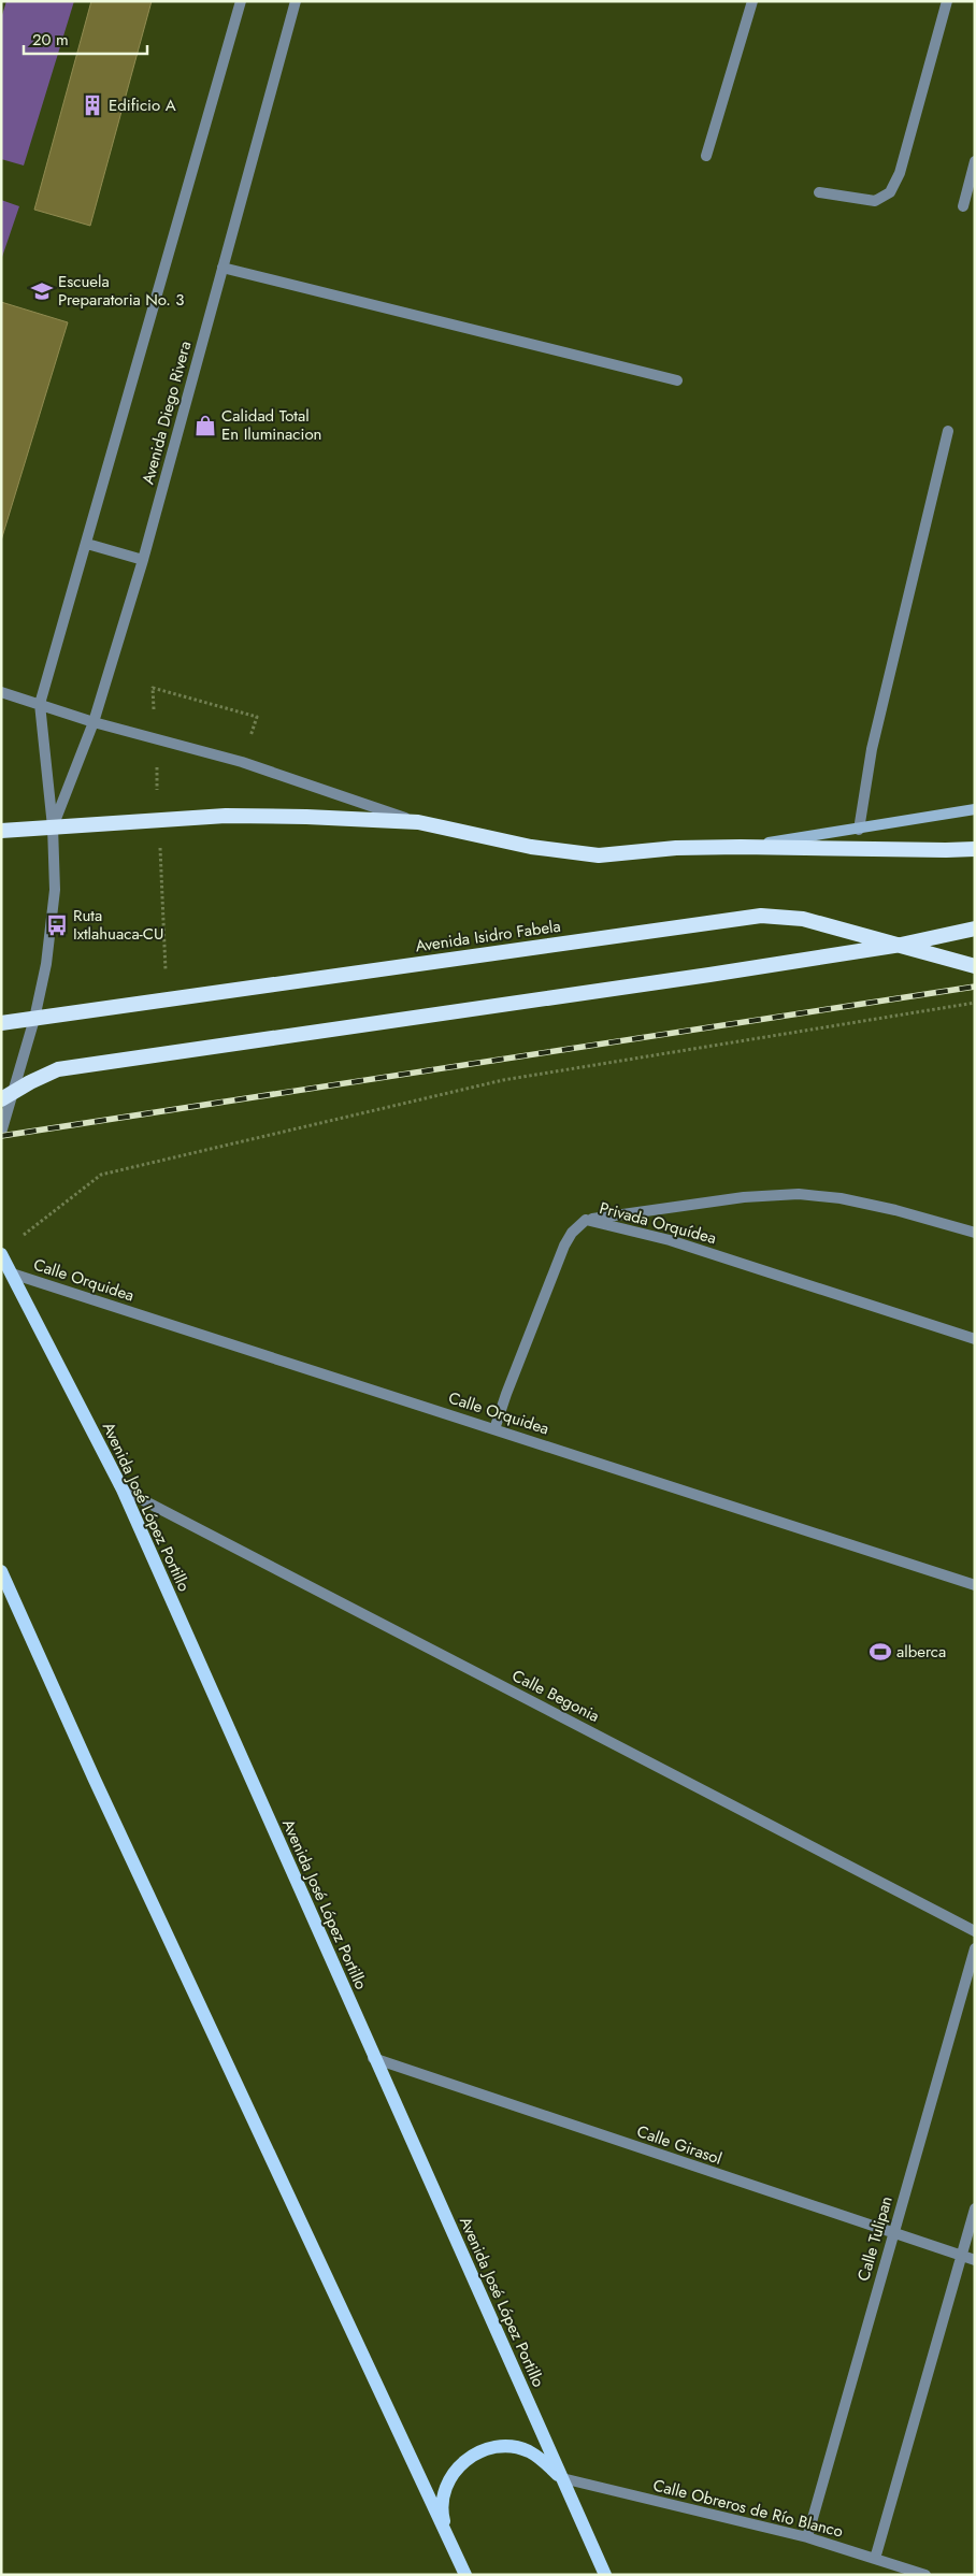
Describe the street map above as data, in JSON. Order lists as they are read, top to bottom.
{
  "streets": {
    "highway": ["Avenida Isidro Fabela"],
    "main road": ["Avenida José López Portillo"],
    "street": [
      "Avenida Diego Rivera",
      "Privada Orquídea",
      "Calle Orquidea",
      "Calle Begonia",
      "Calle Girasol",
      "Calle Tulipan",
      "Calle Obreros de Río Blanco"
    ]
  },
  "crossings": [
    ["Avenida Diego Rivera", "Avenida Isidro Fabela"],
    ["Calle Orquidea", "Avenida José López Portillo"],
    ["Avenida José López Portillo", "Calle Begonia"],
    ["Avenida José López Portillo", "Calle Girasol"],
    ["Avenida José López Portillo", "Calle Obreros de Río Blanco"],
    ["Calle Girasol", "Calle Tulipan"],
    ["Calle Tulipan", "Calle Obreros de Río Blanco"]
  ],
  "places": {
    "building": ["Edificio A"],
    "school or university": ["Escuela Preparatoria No. 3"],
    "shop": ["Calidad Total En Iluminacion"],
    "bus stop": ["Ruta Ixtlahuaca-CU"],
    "sports": ["alberca"]
  },
  "scale_bar": "20 m"
}
